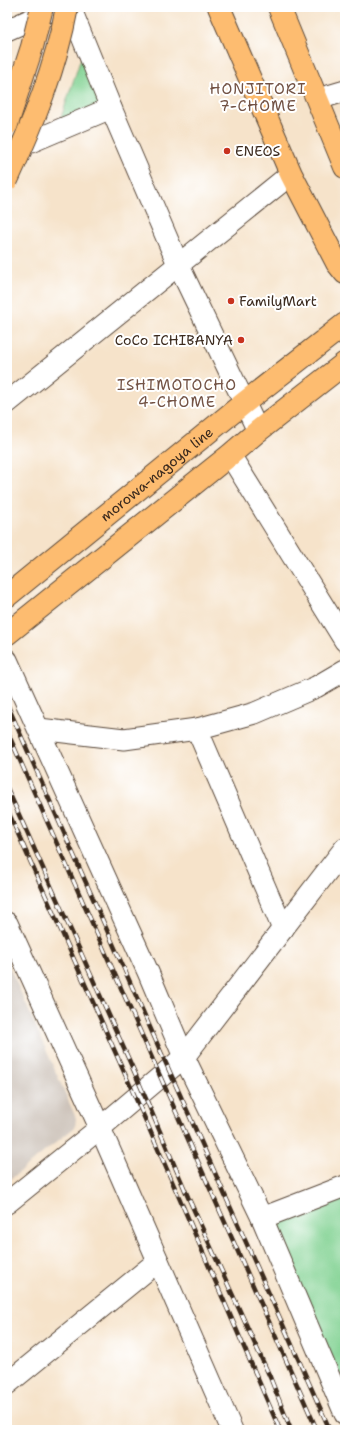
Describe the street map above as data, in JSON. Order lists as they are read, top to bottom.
{
  "streets": {
    "main road": ["morowa-nagoya line"]
  },
  "districts": ["HONJITORI 7-CHOME", "ISHIMOTOCHO 4-CHOME"],
  "places": ["ENEOS", "FamilyMart", "CoCo ICHIBANYA"]
}
